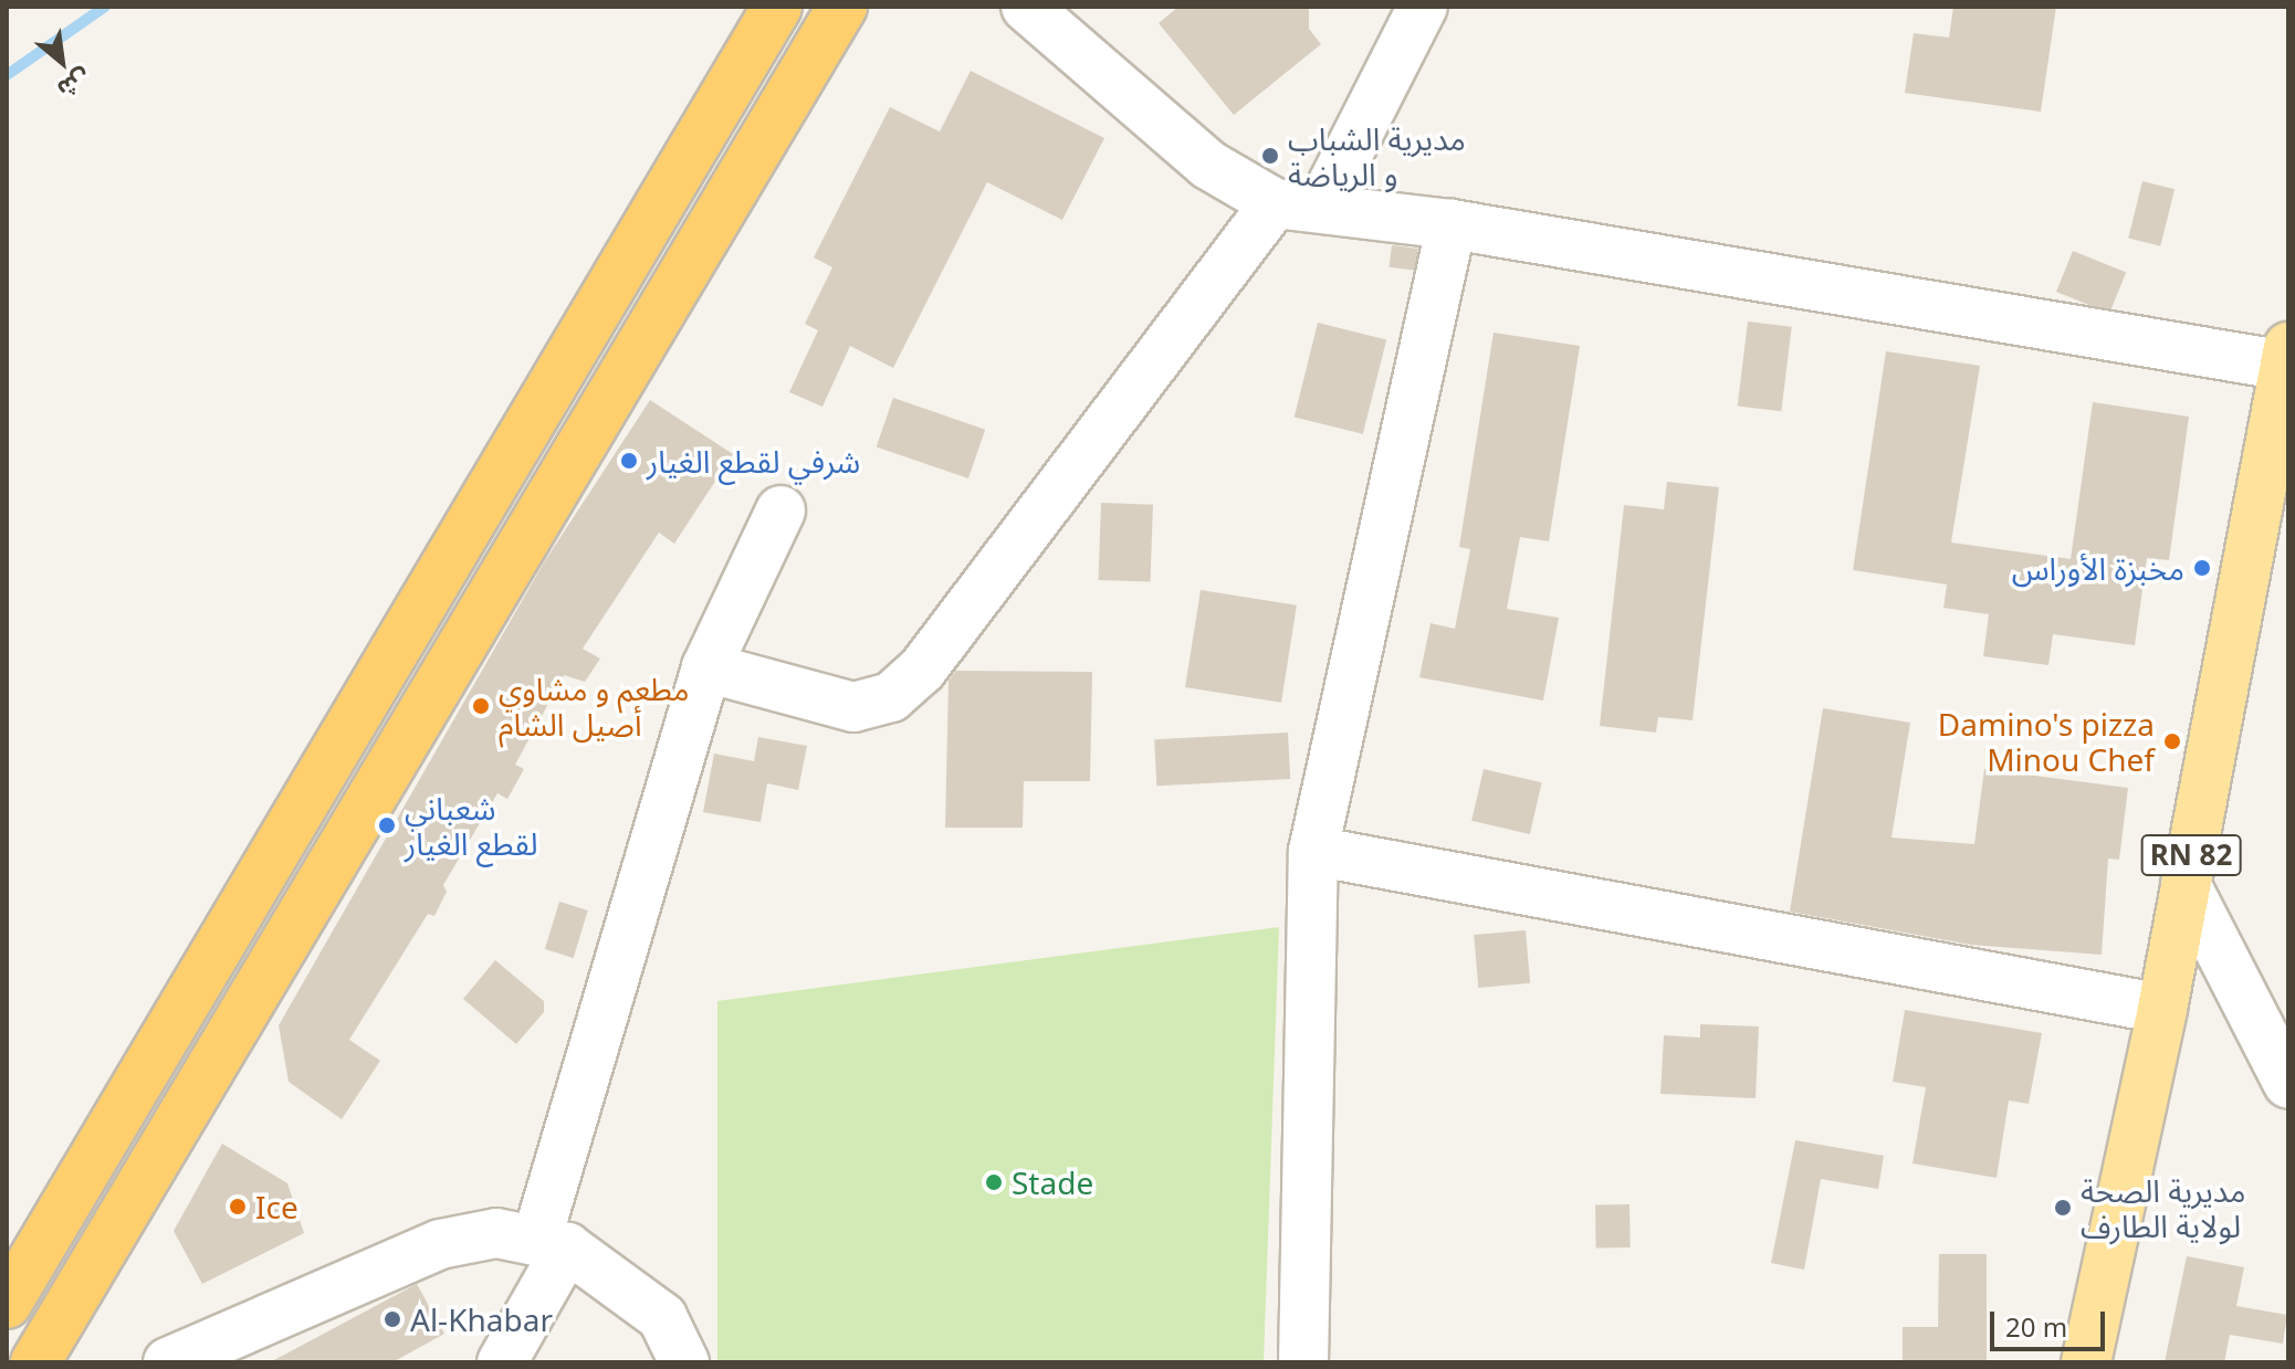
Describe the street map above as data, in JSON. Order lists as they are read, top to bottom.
{
  "streets": {
    "main road": ["RN 82"]
  },
  "places": [
    "مديرية الشباب و الرياضة",
    "شرفي لقطع الغيار",
    "مخبزة الأوراس",
    "مطعم و مشاوي أصيل الشام",
    "Damino's pizza Minou Chef",
    "شعباني لقطع الغيار",
    "Stade",
    "Ice",
    "مديرية الصحة لولاية الطارف",
    "Al-Khabar"
  ],
  "scale_bar": "20 m",
  "north": "bottom right"
}
